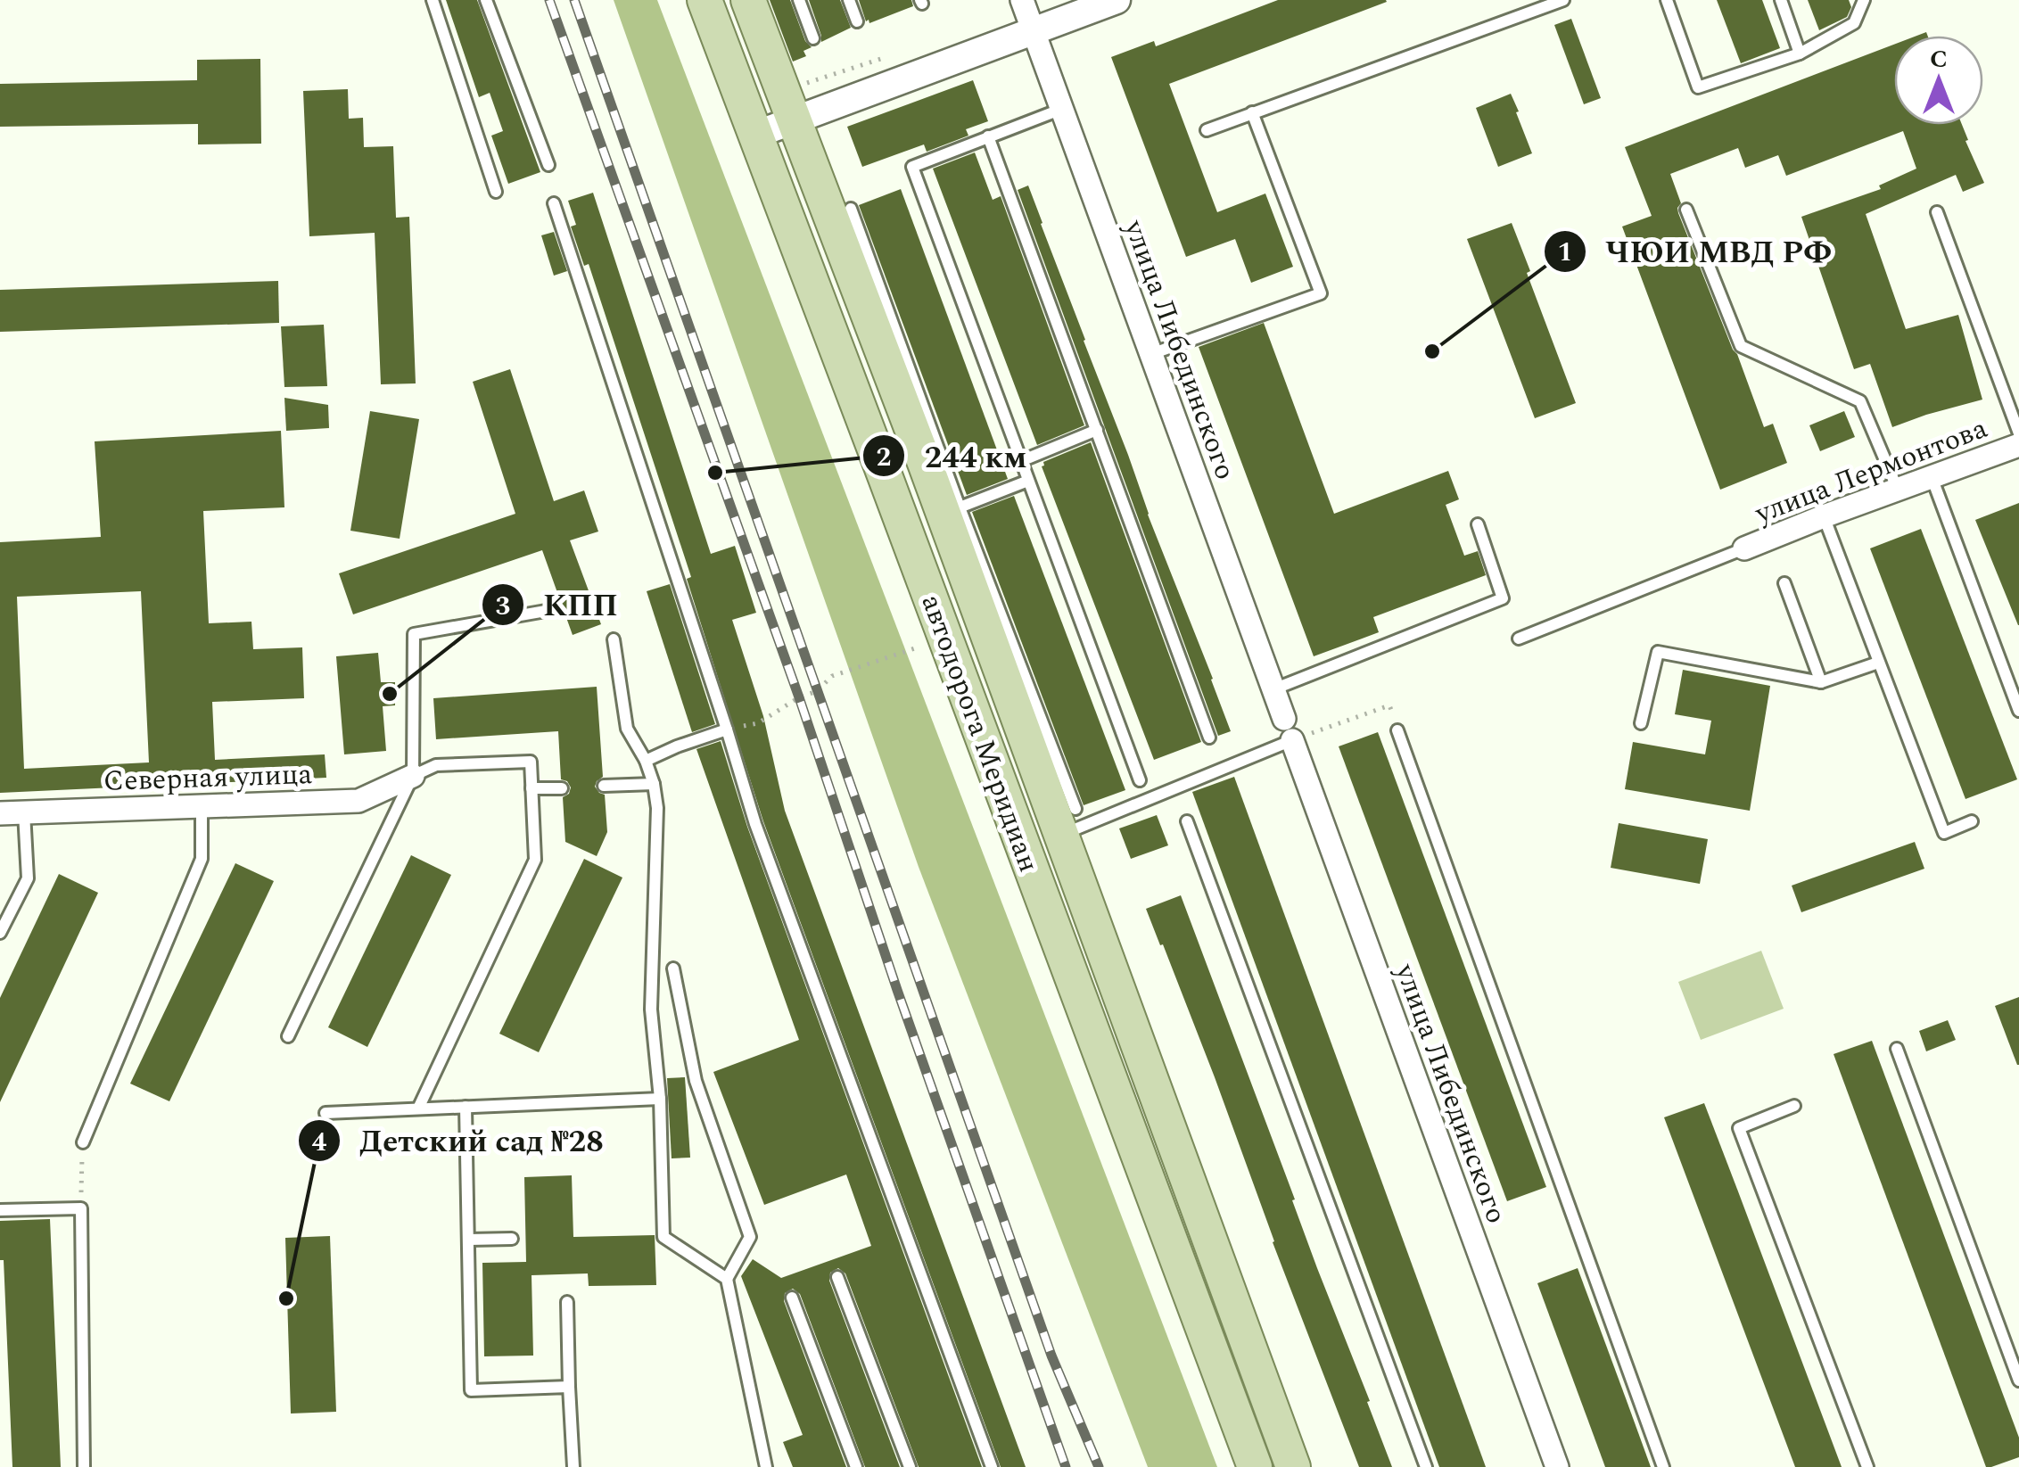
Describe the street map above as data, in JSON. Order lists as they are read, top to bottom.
{
  "streets": {
    "main road": ["автодорога Меридиан"],
    "street": ["улица Либединского", "улица Лермонтова", "Северная улица"]
  },
  "places": [
    "ЧЮИ МВД РФ",
    "244 км",
    "КПП",
    "Детский сад №28"
  ],
  "north": "top"
}
